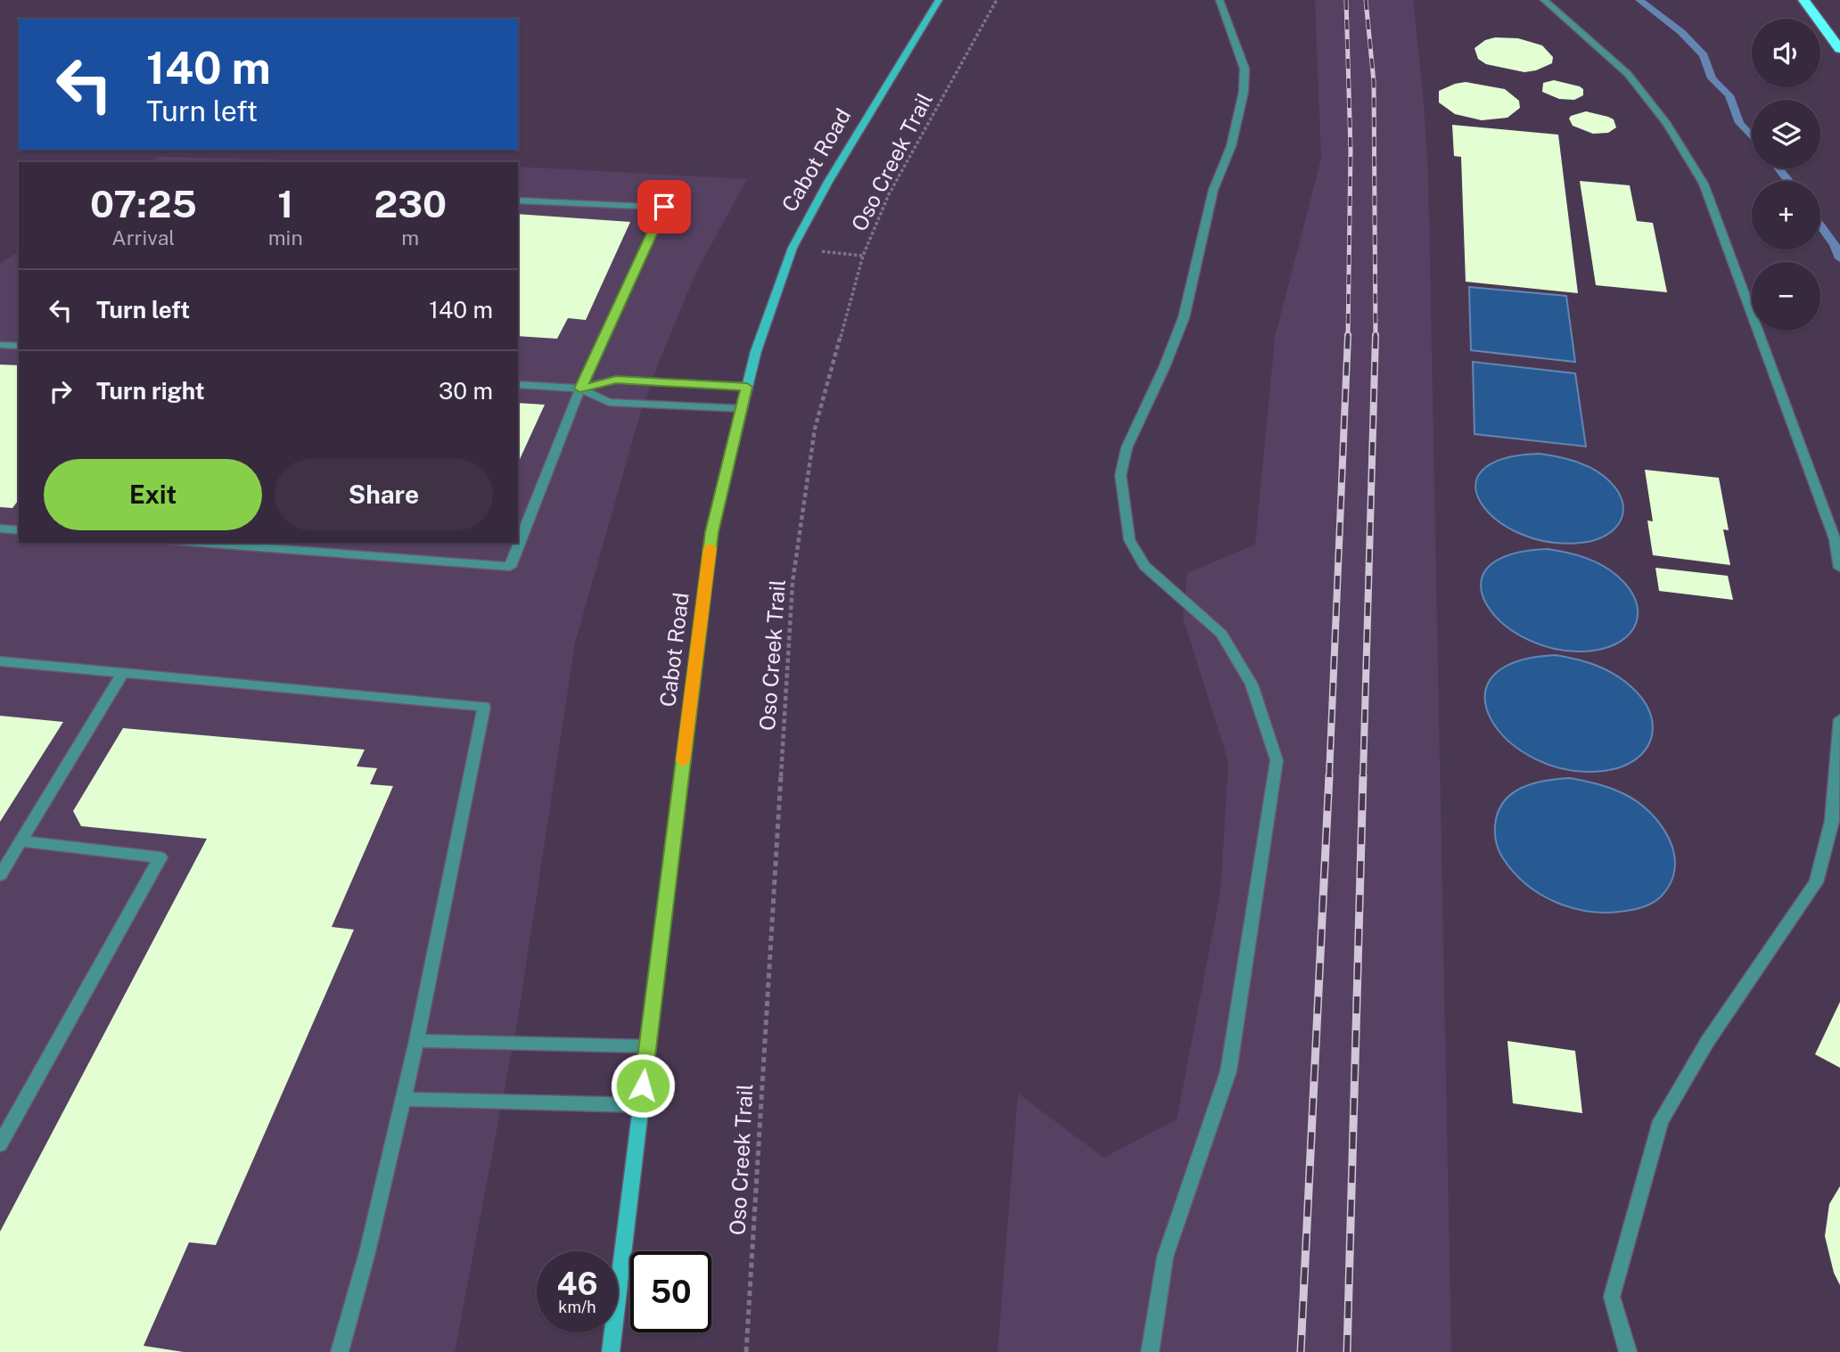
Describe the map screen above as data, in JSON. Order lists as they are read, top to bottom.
{
  "streets": {
    "main road": ["Cabot Road"],
    "path": ["Oso Creek Trail"]
  },
  "page": {
    "map_buttons": ["+", "−"],
    "turn": ["140 m", "Turn left"],
    "eta": [
      "07:25",
      "Arrival",
      "1",
      "min",
      "230",
      "m"
    ],
    "list": [
      {
        "name": "Turn left",
        "value": "140 m"
      },
      {
        "name": "Turn right",
        "value": "30 m"
      }
    ],
    "buttons": ["Exit", "Share"],
    "speed": "46 km/h",
    "limit": "50"
  }
}
